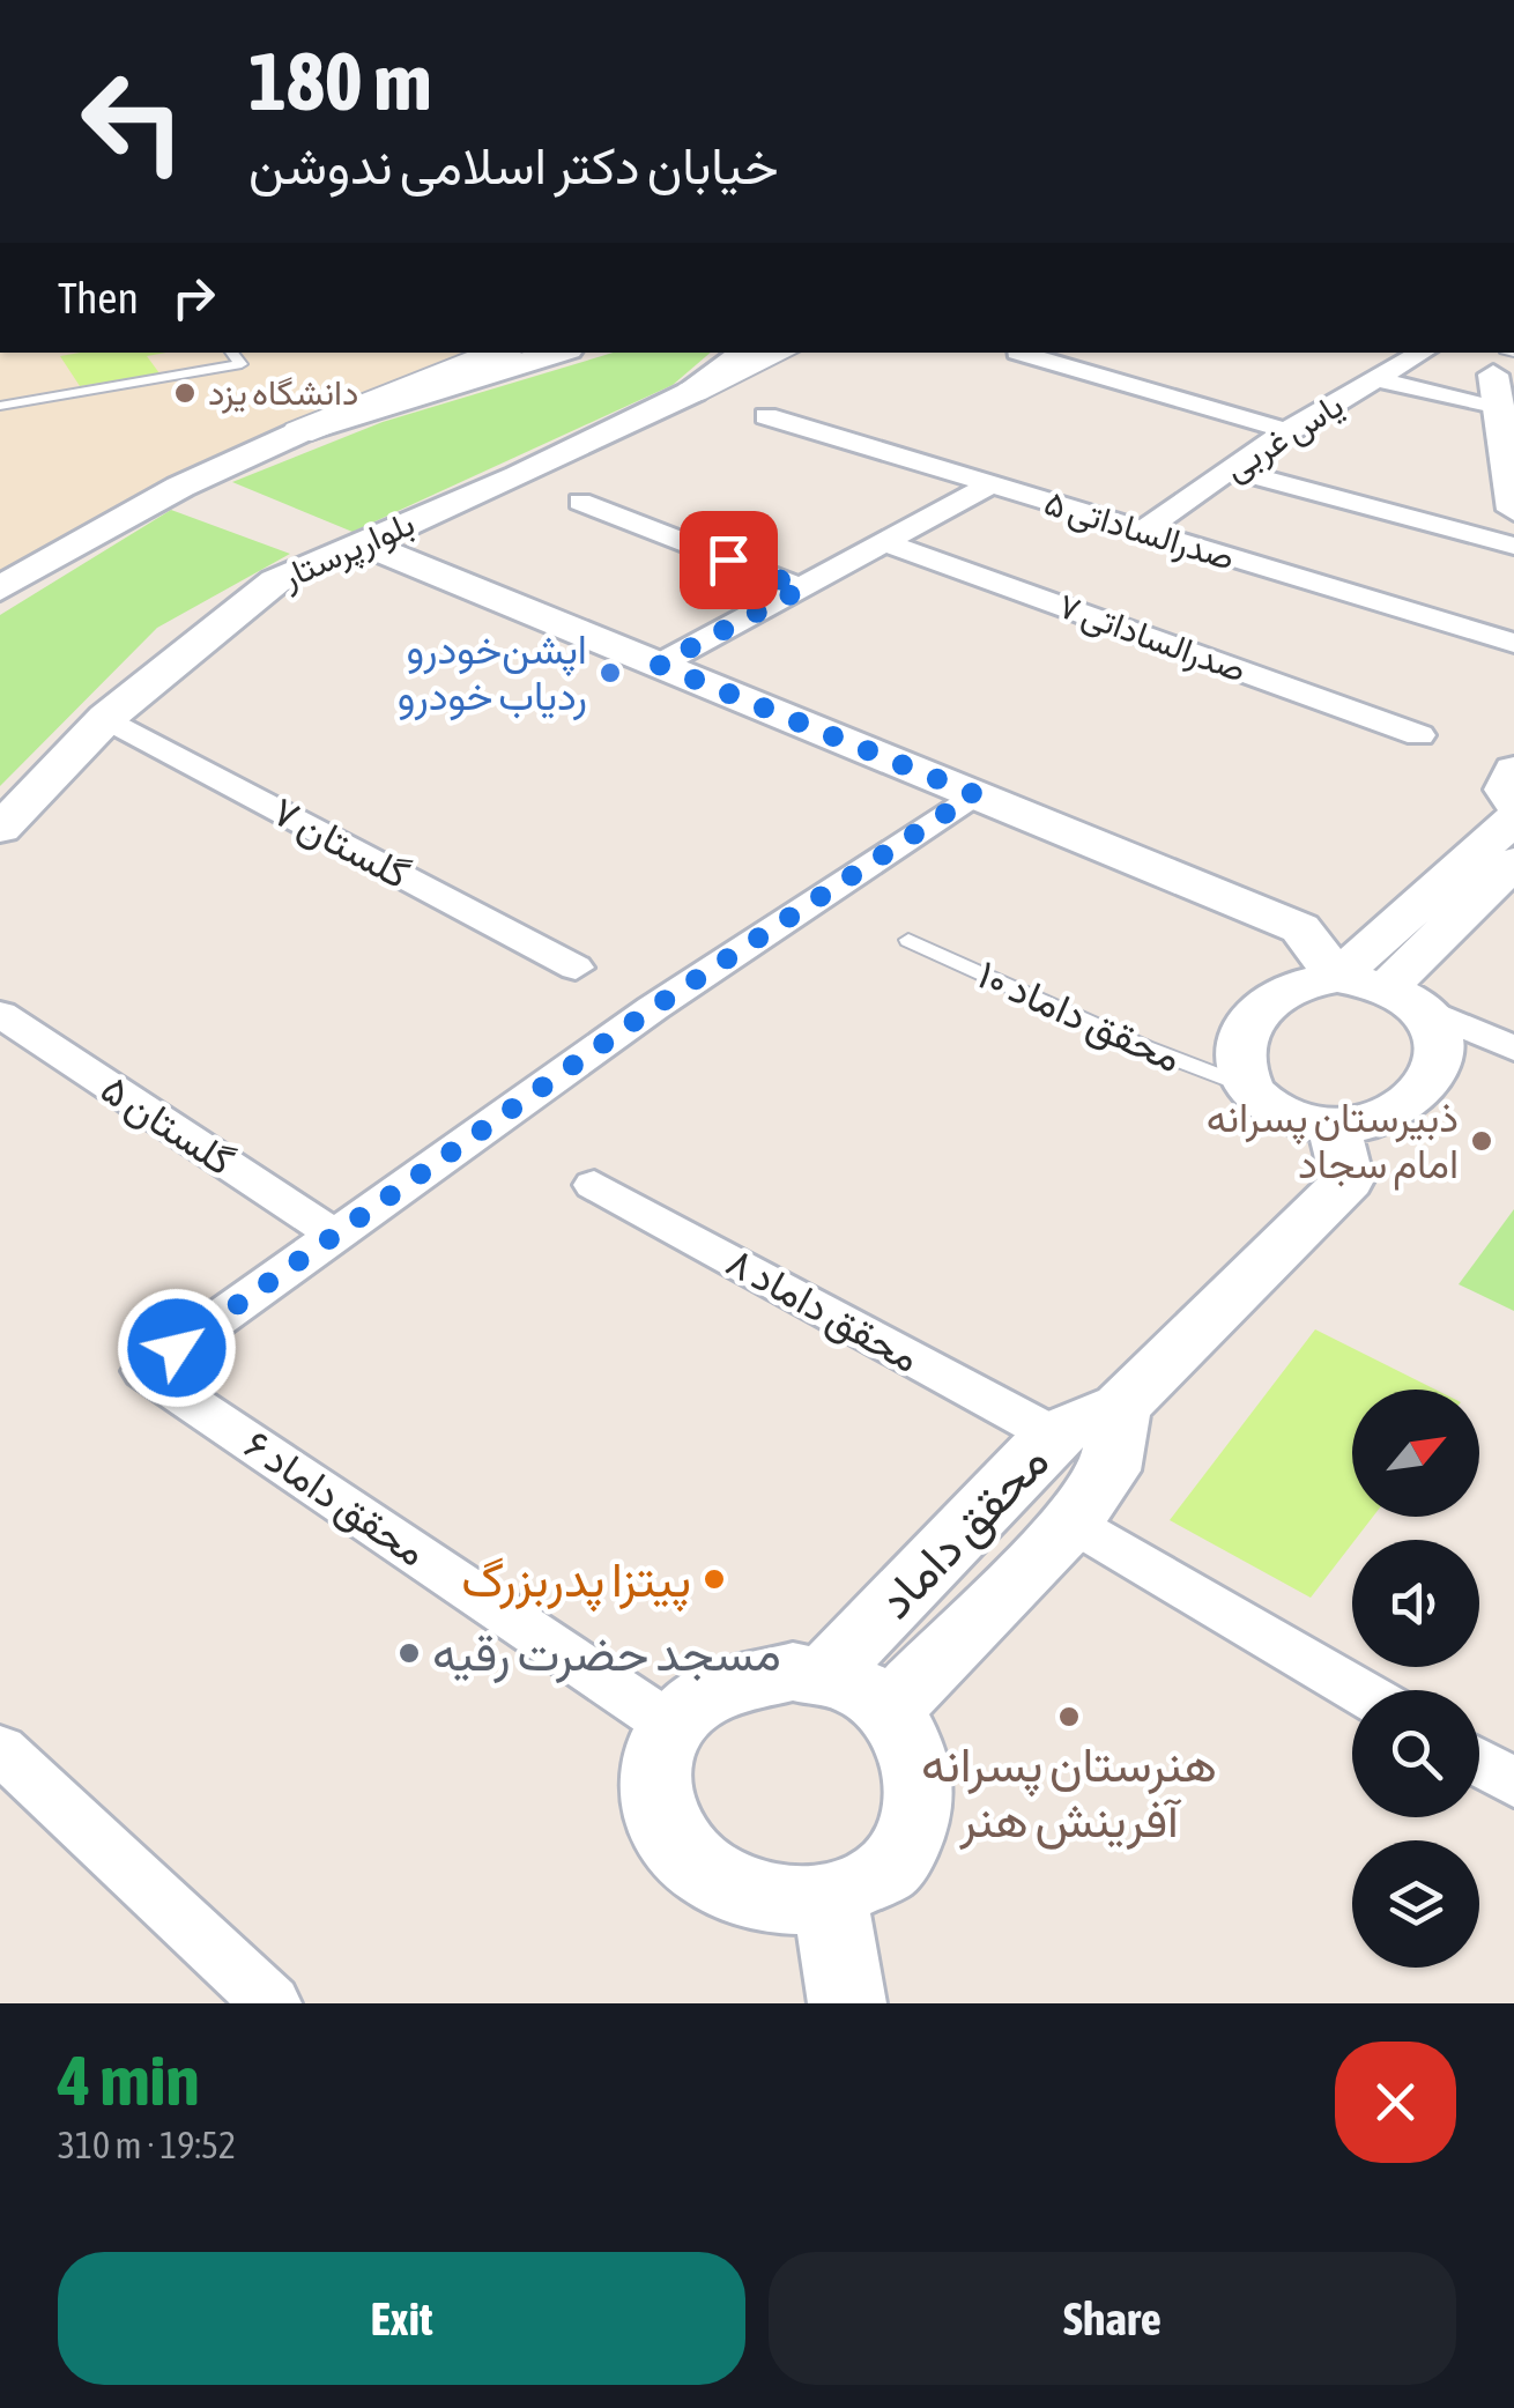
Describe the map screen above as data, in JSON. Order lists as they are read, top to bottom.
{
  "streets": {
    "street": [
      "یاس غربی",
      "صدرالساداتی ۵",
      "بلوارپرستار",
      "صدرالساداتی ۷",
      "گلستان ۷",
      "گلستان ۵",
      "محقق داماد ۸",
      "محقق داماد ۶",
      "محقق داماد"
    ],
    "lane": ["محقق داماد ۱۰"]
  },
  "crossings": [
    ["یاس غربی", "صدرالساداتی ۵"],
    ["بلوارپرستار", "گلستان ۷"],
    ["محقق داماد ۱۰", "محقق داماد"],
    ["گلستان ۵", "محقق داماد ۶"],
    ["محقق داماد ۸", "محقق داماد"],
    ["محقق داماد ۶", "محقق داماد"]
  ],
  "places": [
    "دانشگاه یزد",
    "اپشن‌خودرو ردیاب خودرو",
    "ذبیرستان پسرانه امام سجاد",
    "پیتزا پدربزرگ",
    "مسجد حضرت رقیه",
    "هنرستان پسرانه آفرینش هنر"
  ],
  "north": "top right",
  "page": {
    "turn": ["180 m", "خيابان دکتر اسلامی ندوشن"],
    "then": "Then",
    "heading": ["4 min", "310 m · 19:52"],
    "buttons": ["Exit", "Share"]
  }
}
